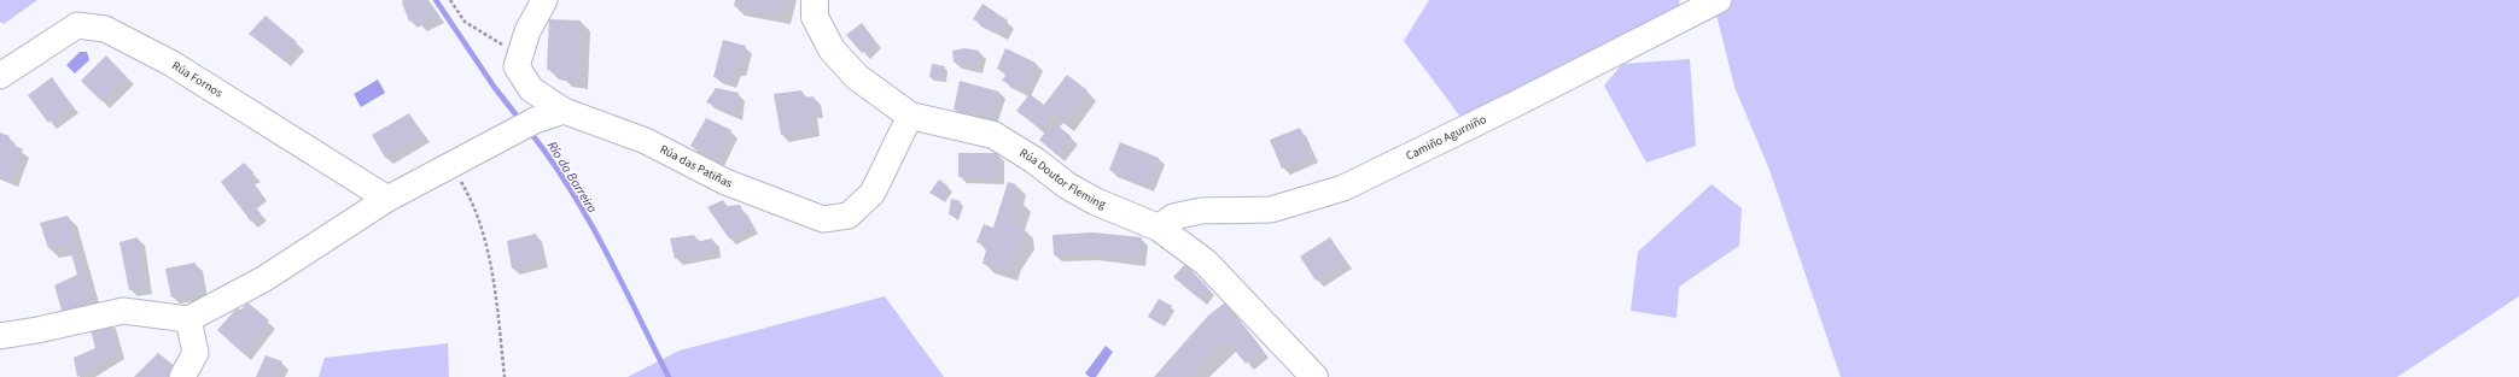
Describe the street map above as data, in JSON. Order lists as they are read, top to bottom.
{
  "streets": {
    "main road": ["Rúa Doutor Fleming"],
    "street": ["Rúa Fornos", "Camiño Agurniño", "Rúa das Patiñas"]
  },
  "crossings": [
    ["Camiño Agurniño", "Rúa Doutor Fleming"],
    ["Rúa das Patiñas", "Rúa Doutor Fleming"]
  ],
  "water": ["Río da Barreira"]
}
